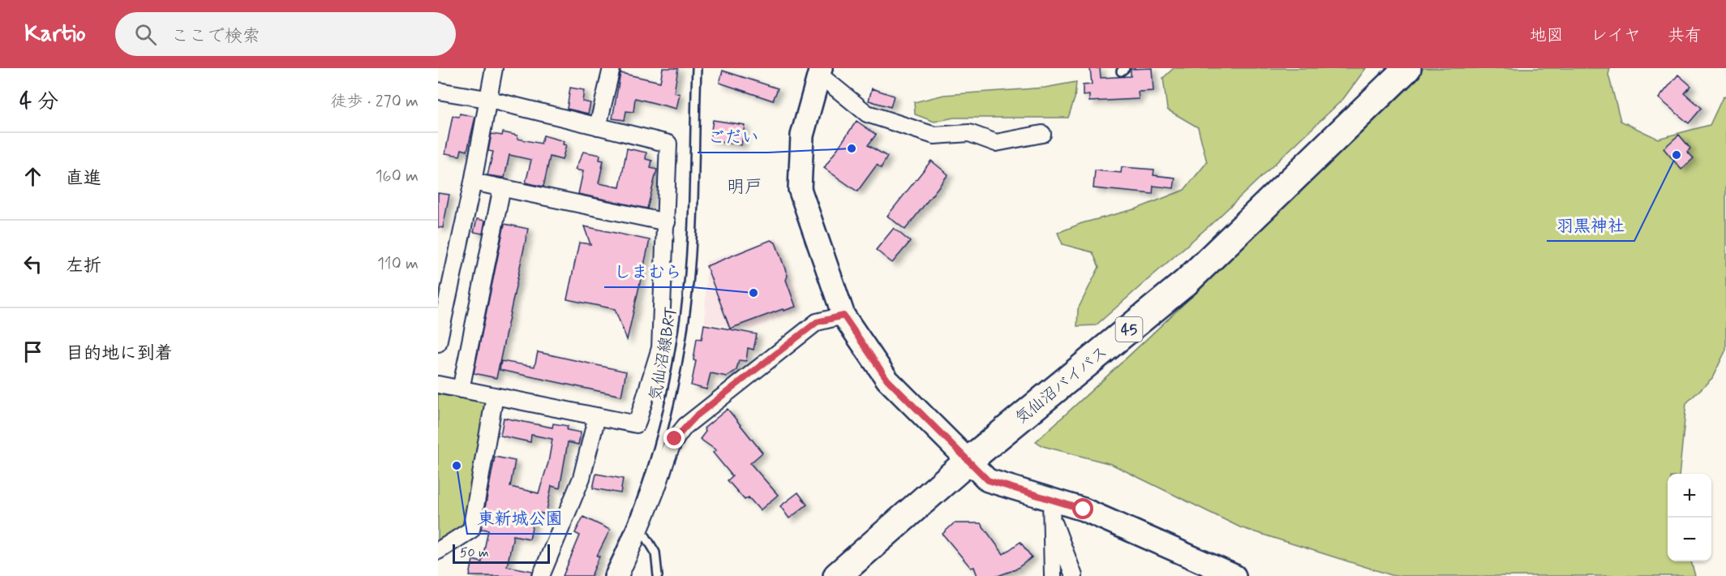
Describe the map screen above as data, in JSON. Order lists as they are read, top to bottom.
{
  "streets": {
    "highway": ["45", "気仙沼バイパス"],
    "lane": ["気仙沼線BRT"]
  },
  "districts": ["明戸"],
  "places": [
    "ごだい",
    "羽黒神社",
    "しまむら",
    "東新城公園"
  ],
  "scale_bar": "50 m",
  "page": {
    "header": "Kartio",
    "search": "ここで検索",
    "nav": ["地図", "レイヤ", "共有"],
    "heading": ["4 分", "徒歩 · 270 m"],
    "list": [
      ["直進", "160 m"],
      ["左折", "110 m"],
      "目的地に到着"
    ],
    "map_buttons": ["+", "−"],
    "scale": "50 m"
  }
}
